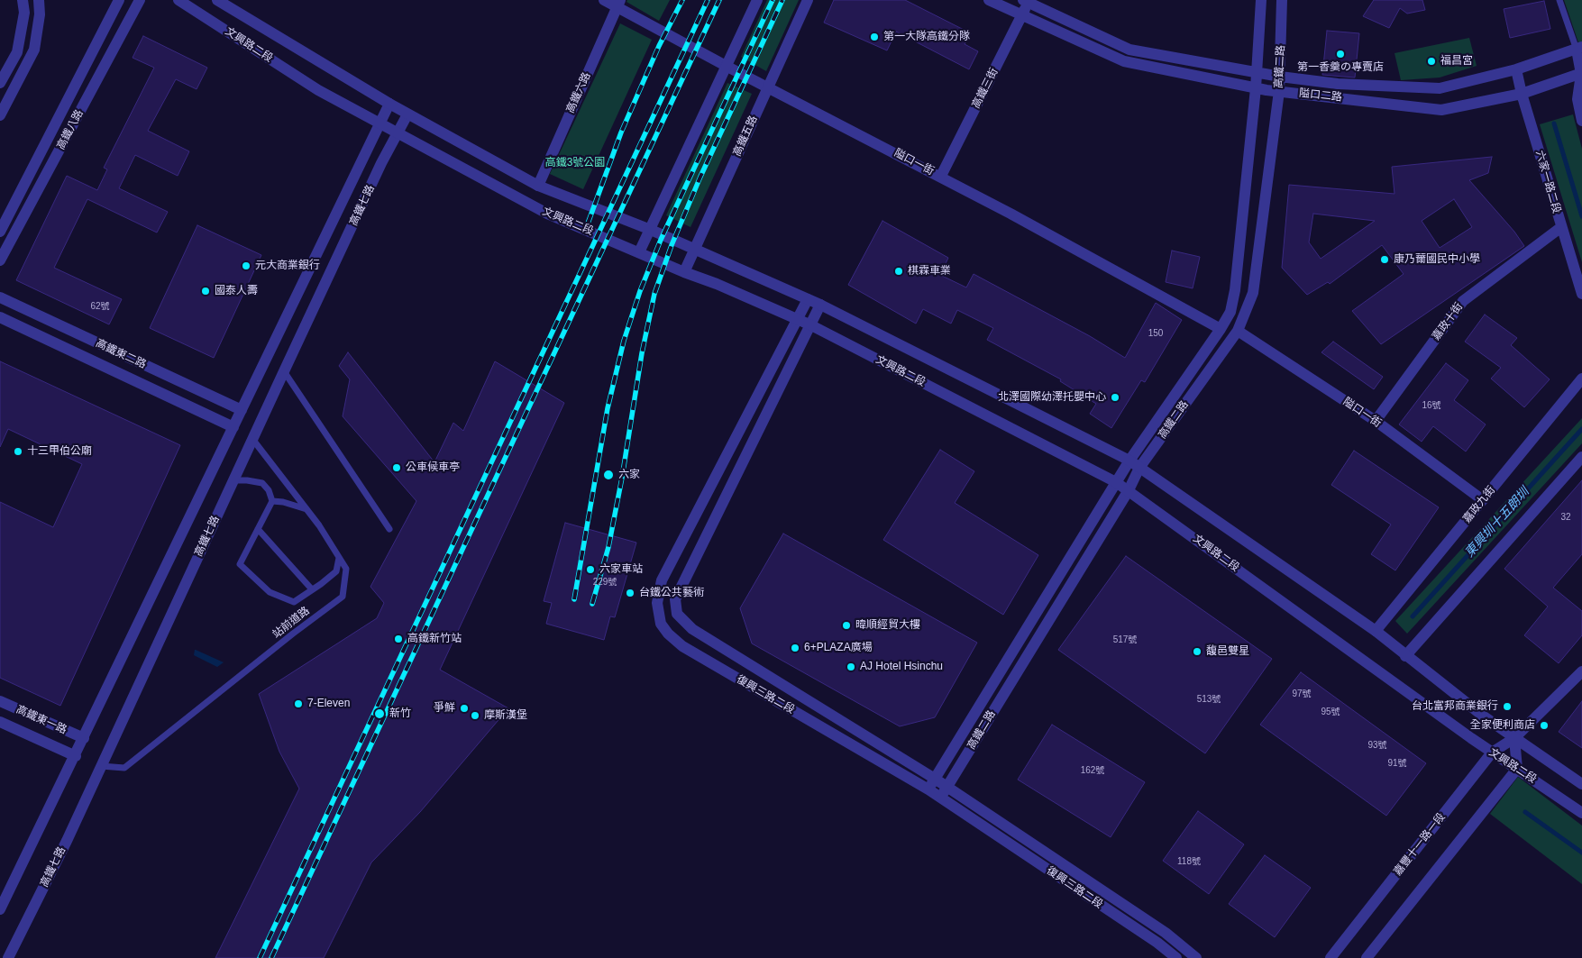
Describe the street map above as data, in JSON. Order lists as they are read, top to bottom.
{
  "streets": {
    "street": [
      "文興路二段",
      "高鐵二路",
      "高鐵三街",
      "高鐵六路",
      "隘口二路",
      "高鐵八路",
      "高鐵五路",
      "隘口一街",
      "六家一路二段",
      "高鐵七路",
      "嘉政十街",
      "高鐵東二路",
      "嘉政九街",
      "復興三路二段",
      "高鐵東一路",
      "嘉豐十一路一段"
    ],
    "lane": ["站前道路"]
  },
  "crossings": [
    ["文興路二段", "高鐵二路"],
    ["文興路二段", "高鐵六路"],
    ["文興路二段", "高鐵五路"],
    ["文興路二段", "高鐵七路"],
    ["文興路二段", "嘉政九街"],
    ["文興路二段", "復興三路二段"],
    ["文興路二段", "嘉豐十一路一段"],
    ["高鐵二路", "隘口二路"],
    ["高鐵二路", "隘口一街"],
    ["高鐵二路", "復興三路二段"],
    ["高鐵三街", "隘口二路"],
    ["高鐵三街", "隘口一街"],
    ["高鐵六路", "隘口一街"],
    ["隘口二路", "六家一路二段"],
    ["高鐵五路", "隘口一街"],
    ["隘口一街", "嘉政十街"],
    ["隘口一街", "嘉政九街"],
    ["六家一路二段", "嘉政十街"],
    ["高鐵七路", "高鐵東二路"],
    ["高鐵七路", "站前道路"],
    ["高鐵七路", "高鐵東一路"]
  ],
  "water": ["東興圳十五朗圳"],
  "parks": ["高鐵3號公園"],
  "places": [
    "第一大隊高鐵分隊",
    "第一香羹の專賣店",
    "福昌宮",
    "康乃薾國民中小學",
    "元大商業銀行",
    "棋霖車業",
    "國泰人壽",
    "北澤國際幼澤托嬰中心",
    "十三甲伯公廟",
    "公車候車亭",
    "六家",
    "六家車站",
    "台鐵公共藝術",
    "暐順經貿大樓",
    "高鐵新竹站",
    "6+PLAZA廣場",
    "馥邑雙星",
    "AJ Hotel Hsinchu",
    "7-Eleven",
    "台北富邦商業銀行",
    "爭鮮",
    "新竹",
    "摩斯漢堡",
    "全家便利商店"
  ],
  "house_numbers": [
    "62號",
    "150",
    "16號",
    "32",
    "229號",
    "517號",
    "97號",
    "513號",
    "95號",
    "93號",
    "91號",
    "162號",
    "118號"
  ]
}
